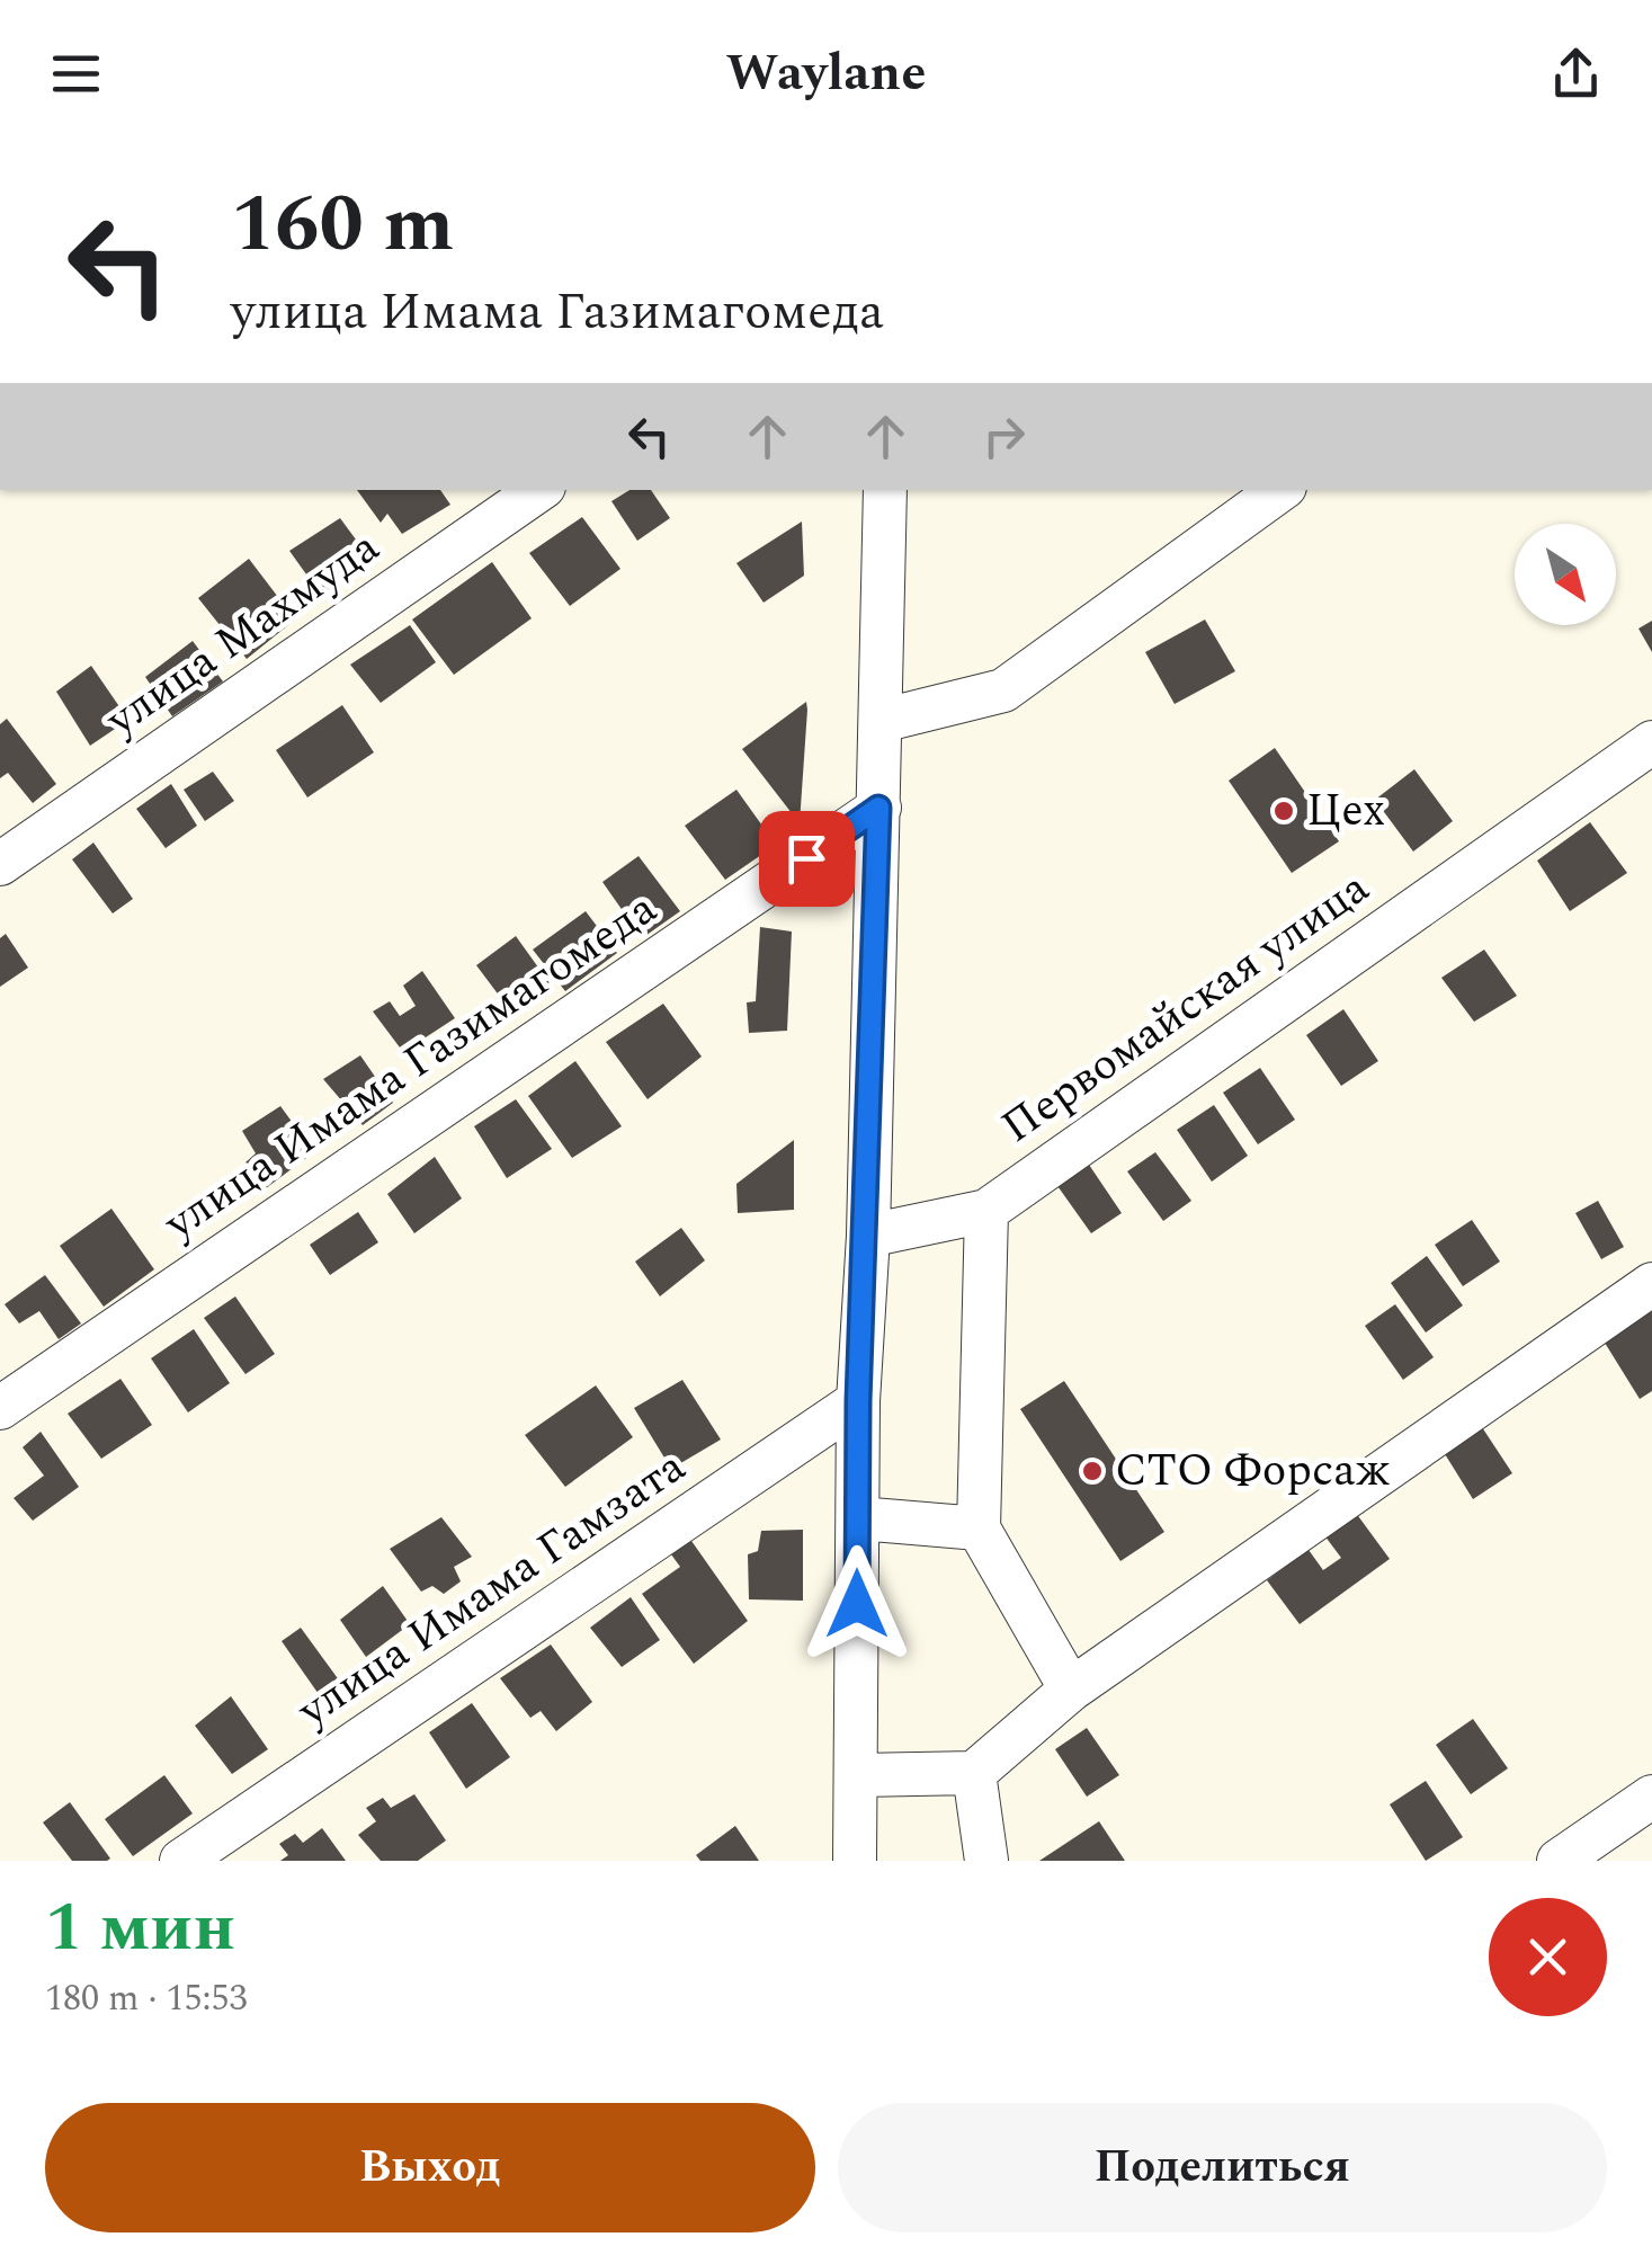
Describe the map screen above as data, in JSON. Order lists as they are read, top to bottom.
{
  "streets": {
    "street": [
      "улица Махмуда",
      "Первомайская улица",
      "улица Имама Газимагомеда",
      "улица Имама Гамзата"
    ]
  },
  "places": ["Цех", "СТО Форсаж"],
  "north": "bottom right",
  "page": {
    "header": "Waylane",
    "turn": ["160 m", "улица Имама Газимагомеда"],
    "heading": ["1 мин", "180 m · 15:53"],
    "buttons": ["Выход", "Поделиться"]
  }
}
